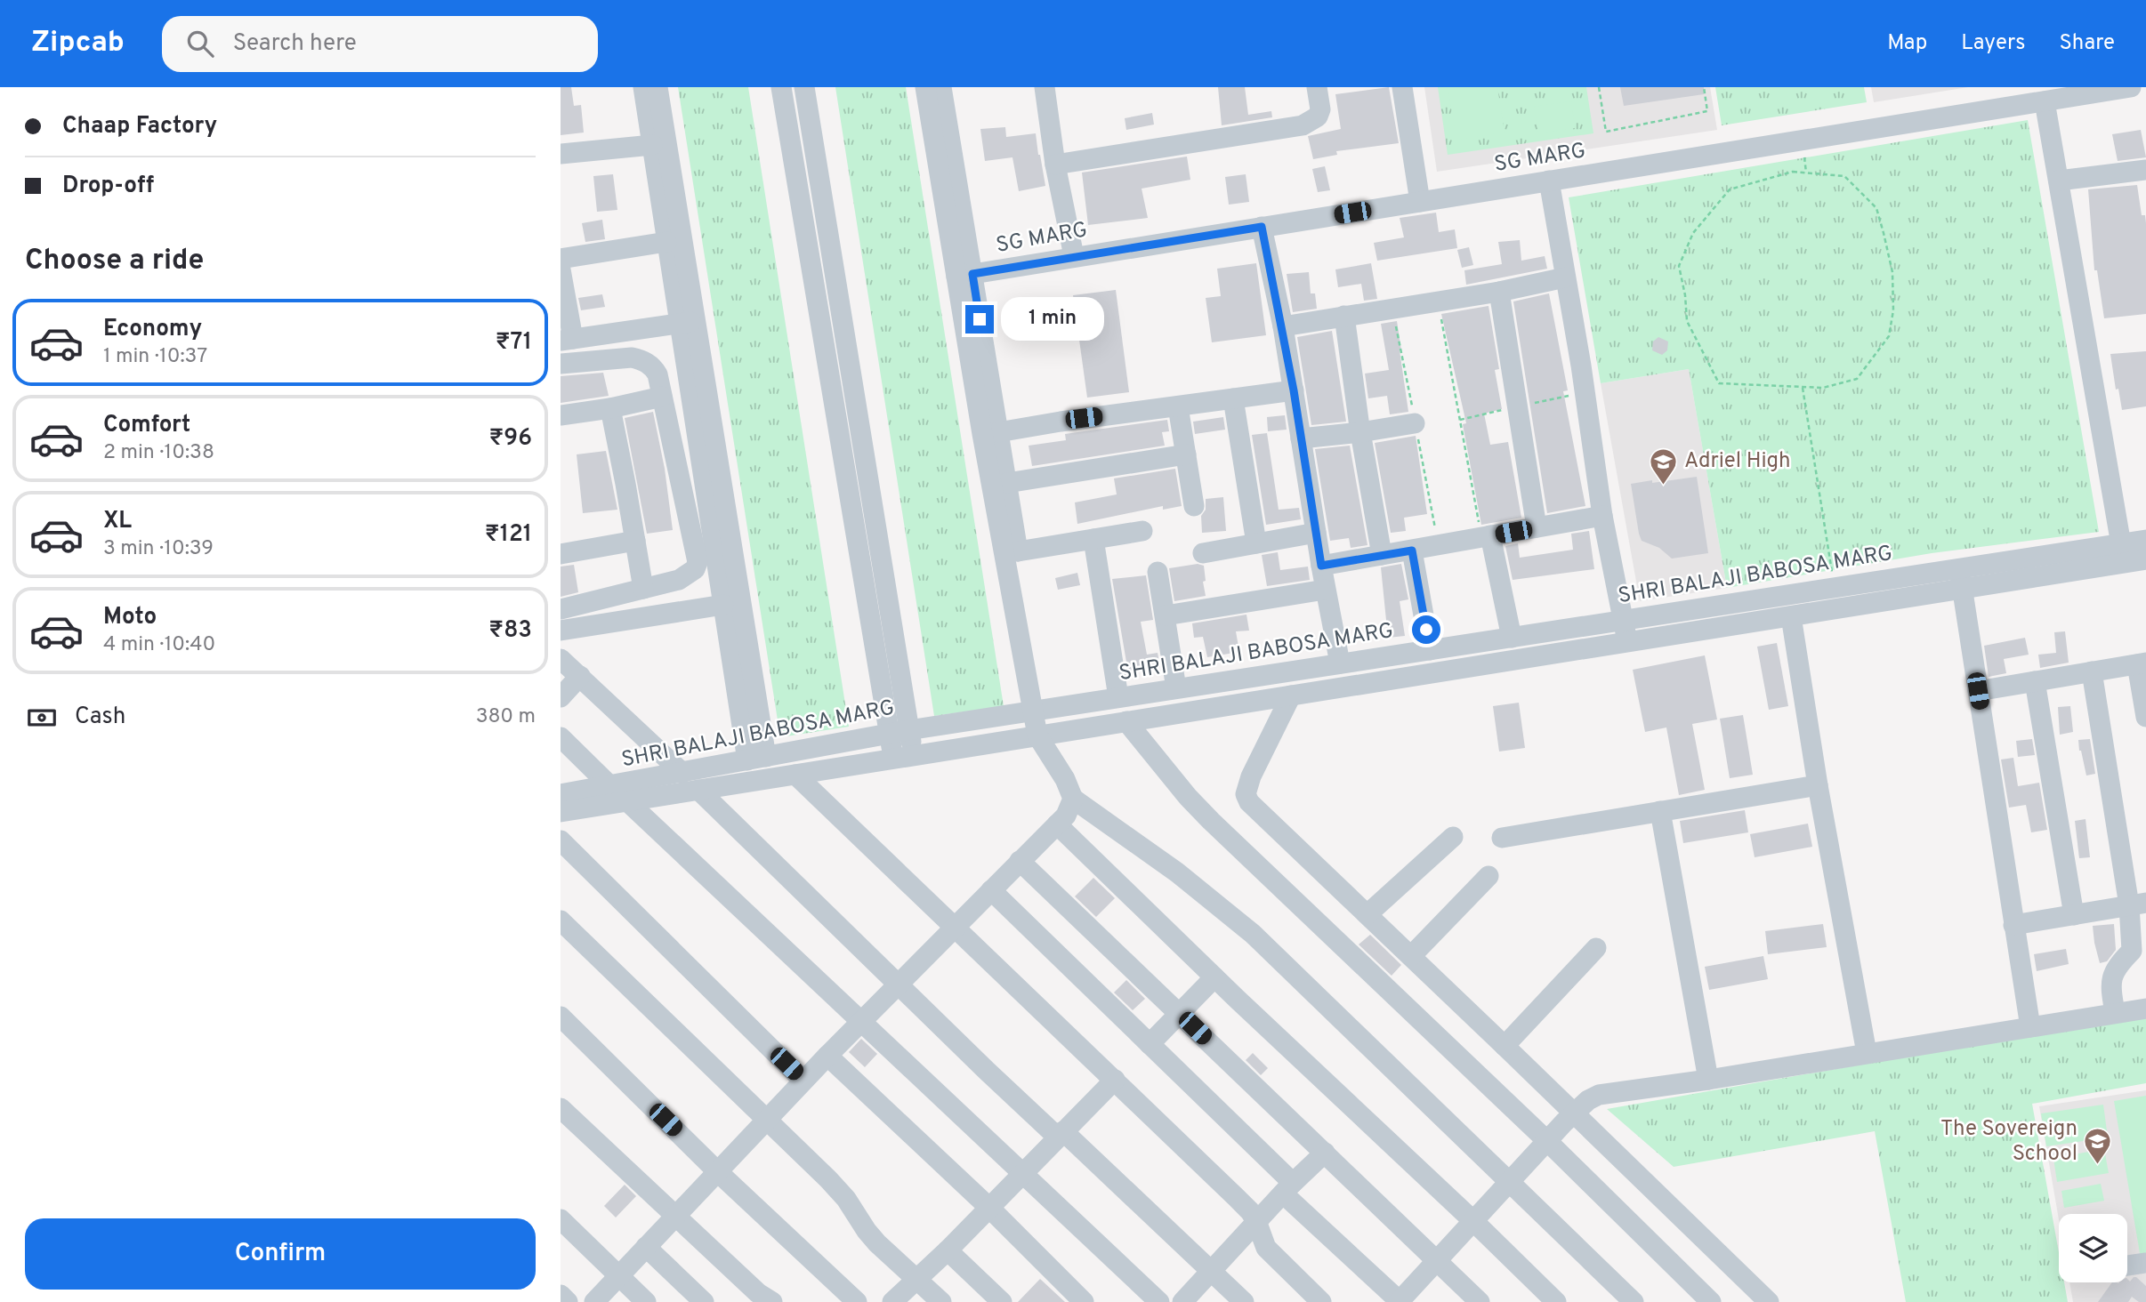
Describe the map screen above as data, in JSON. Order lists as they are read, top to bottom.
{
  "streets": {
    "street": ["SG MARG", "SHRI BALAJI BABOSA MARG"]
  },
  "places": {
    "school or university": ["Adriel High", "The Sovereign School"]
  },
  "page": {
    "header": "Zipcab",
    "search": "Search here",
    "nav": ["Map", "Layers", "Share"],
    "banner": ["Chaap Factory", "Drop-off"],
    "heading": "Choose a ride",
    "bubble": "1 min",
    "list": [
      {
        "name": "Economy",
        "note": "1 min · 10:37",
        "value": "₹71"
      },
      {
        "name": "Comfort",
        "note": "2 min · 10:38",
        "value": "₹96"
      },
      {
        "name": "XL",
        "note": "3 min · 10:39",
        "value": "₹121"
      },
      {
        "name": "Moto",
        "note": "4 min · 10:40",
        "value": "₹83"
      }
    ],
    "pay": ["Cash", "380 m"],
    "buttons": "Confirm"
  }
}
